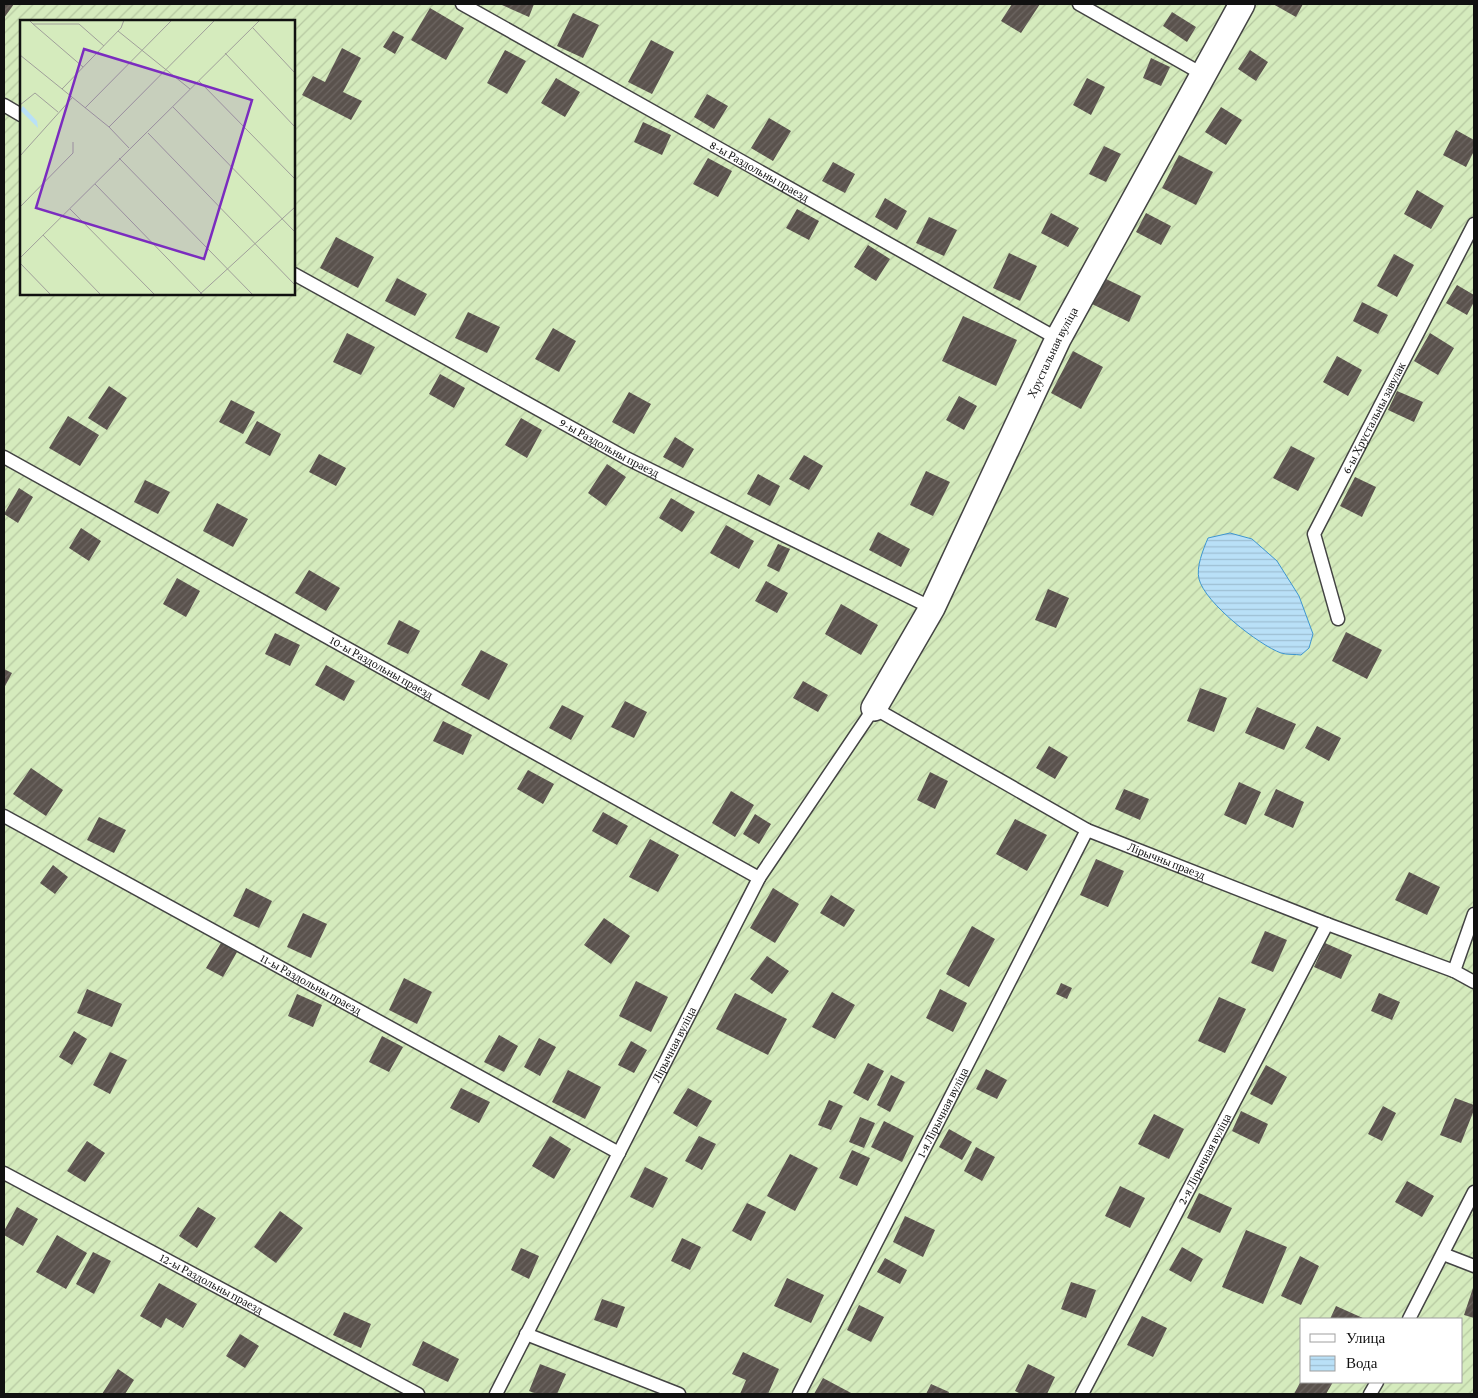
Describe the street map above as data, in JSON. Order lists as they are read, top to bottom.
{
  "streets": {
    "street": ["Хрустальная вуліца"],
    "lane": [
      "8-ы Раздольны праезд",
      "6-ы Хрустальны завулак",
      "9-ы Раздольны праезд",
      "10-ы Раздольны праезд",
      "Лірычны праезд",
      "11-ы Раздольны праезд",
      "Лірычная вуліца",
      "1-я Лірычная вуліца",
      "2-я Лірычная вуліца",
      "12-ы Раздольны праезд"
    ]
  },
  "crossings": [
    ["8-ы Раздольны праезд", "Хрустальная вуліца"],
    ["Хрустальная вуліца", "9-ы Раздольны праезд"],
    ["Хрустальная вуліца", "Лірычны праезд"],
    ["Хрустальная вуліца", "Лірычная вуліца"],
    ["10-ы Раздольны праезд", "Лірычная вуліца"],
    ["Лірычны праезд", "Лірычная вуліца"],
    ["Лірычны праезд", "1-я Лірычная вуліца"],
    ["Лірычны праезд", "2-я Лірычная вуліца"],
    ["11-ы Раздольны праезд", "Лірычная вуліца"]
  ],
  "legend": ["Улица", "Вода"]
}
